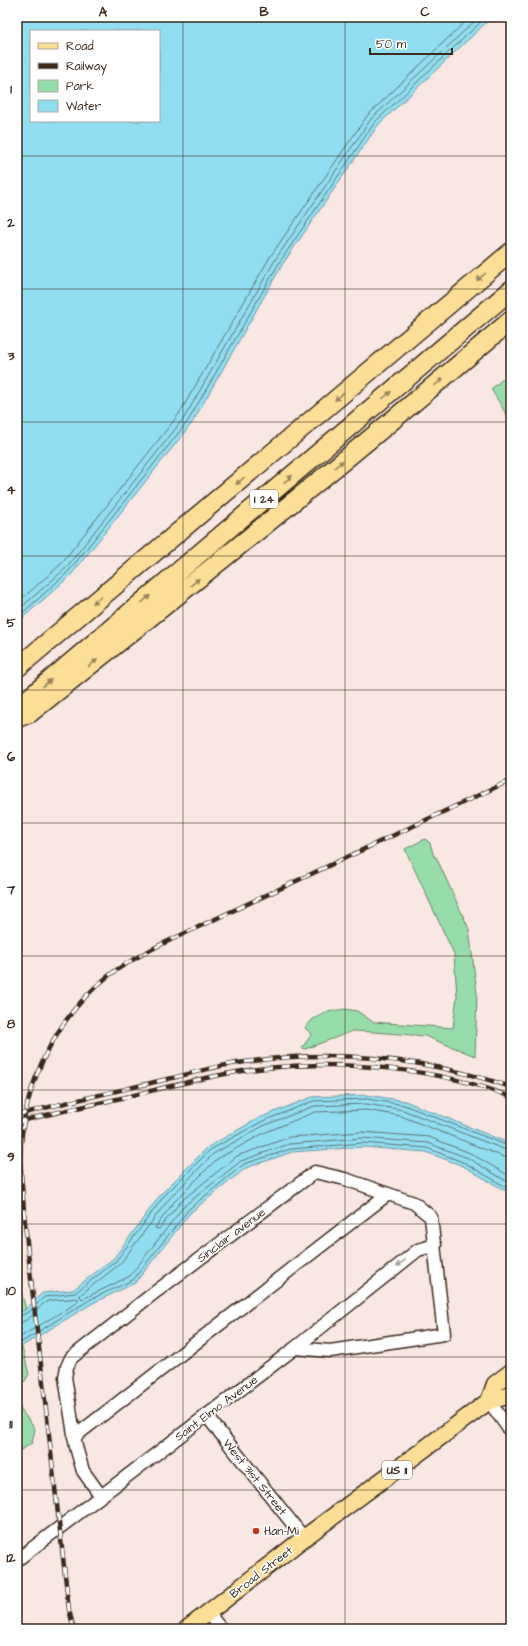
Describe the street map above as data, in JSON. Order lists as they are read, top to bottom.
{
  "streets": {
    "highway": ["I 24"],
    "main road": ["US 11", "Broad Street"],
    "street": ["Sinclair avenue", "Saint Elmo Avenue", "West 31st Street"]
  },
  "crossings": [
    ["Sinclair avenue", "Saint Elmo Avenue"],
    ["Saint Elmo Avenue", "West 31st Street"],
    ["West 31st Street", "Broad Street"]
  ],
  "places": ["Han-Mi"],
  "legend": [
    "Road",
    "Railway",
    "Park",
    "Water"
  ],
  "scale_bar": "50 m",
  "grid": {
    "columns": ["A", "B", "C"],
    "rows": [
      "1",
      "2",
      "3",
      "4",
      "5",
      "6",
      "7",
      "8",
      "9",
      "10",
      "11",
      "12"
    ]
  }
}
